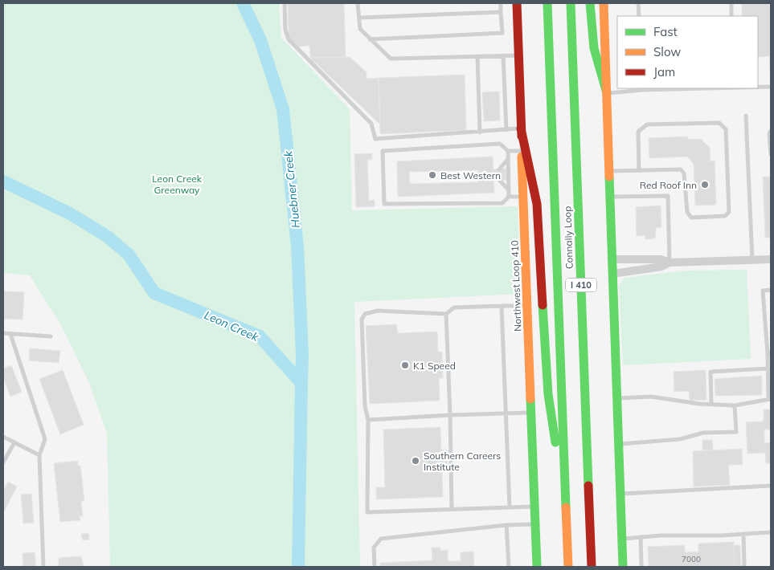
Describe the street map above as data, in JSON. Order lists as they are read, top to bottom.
{
  "streets": {
    "main road": ["Connally Loop", "I 410", "Northwest Loop 410"]
  },
  "water": ["Huebner Creek", "Leon Creek"],
  "parks": ["Leon Creek Greenway"],
  "places": [
    "Best Western",
    "Red Roof Inn",
    "K1 Speed",
    "Southern Careers Institute"
  ],
  "house_numbers": ["7000"],
  "legend": ["Fast", "Slow", "Jam"]
}
